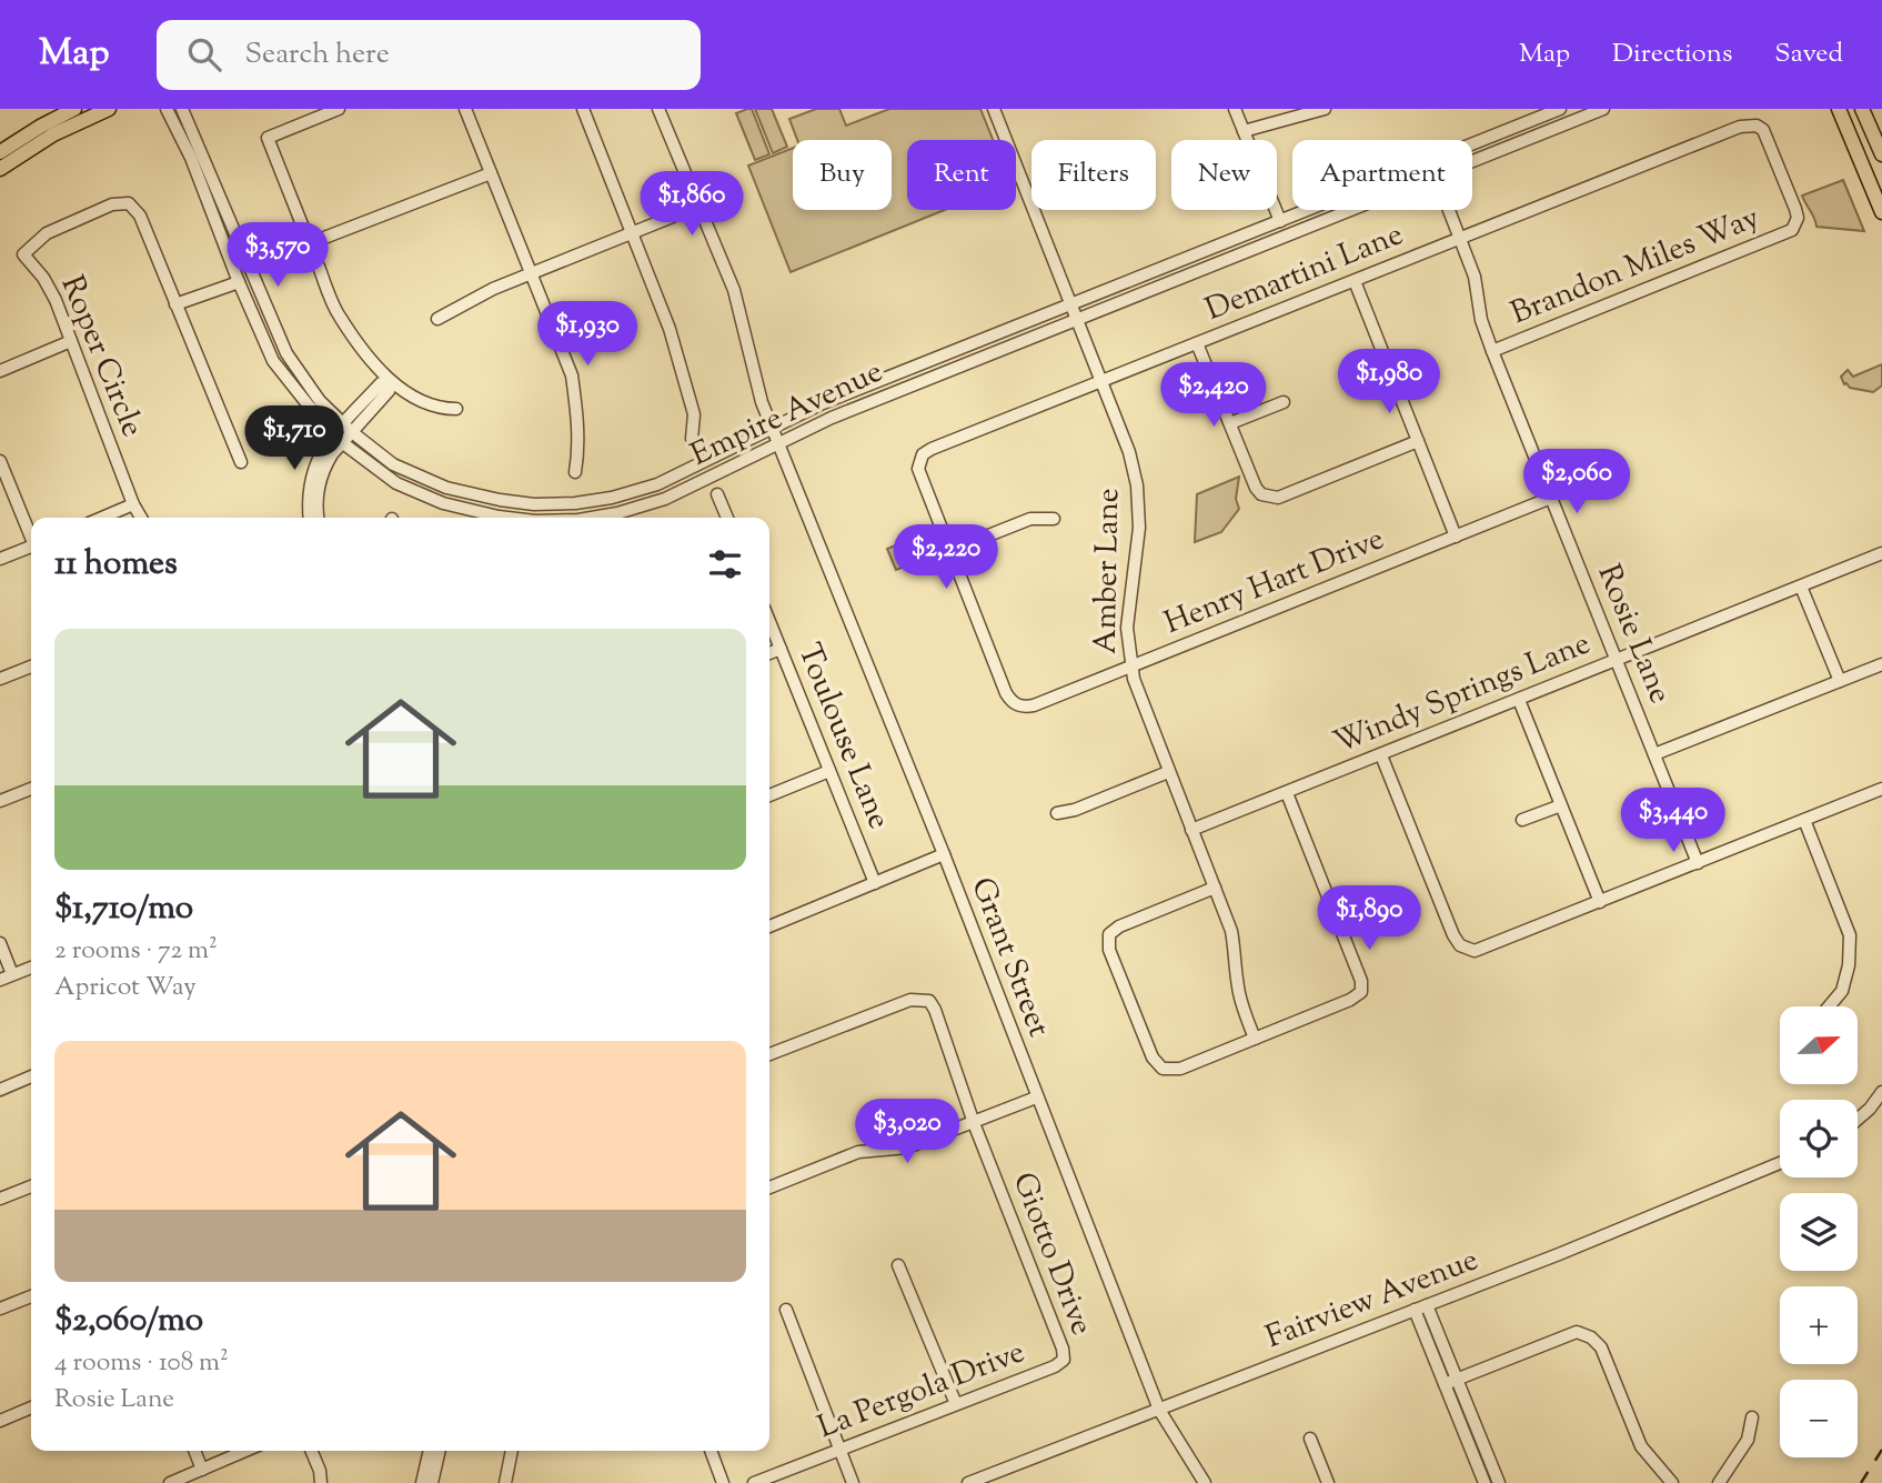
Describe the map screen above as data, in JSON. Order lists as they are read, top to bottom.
{
  "streets": {
    "street": [
      "Brandon Miles Way",
      "Demartini Lane",
      "Roper Circle",
      "Empire Avenue",
      "Amber Lane",
      "Henry Hart Drive",
      "Rosie Lane",
      "Windy Springs Lane",
      "Toulouse Lane",
      "Grant Street",
      "Giotto Drive",
      "Fairview Avenue",
      "La Pergola Drive"
    ]
  },
  "crossings": [
    ["Brandon Miles Way", "Demartini Lane"],
    ["Brandon Miles Way", "Rosie Lane"],
    ["Demartini Lane", "Amber Lane"],
    ["Demartini Lane", "Henry Hart Drive"],
    ["Demartini Lane", "Rosie Lane"],
    ["Empire Avenue", "Amber Lane"],
    ["Empire Avenue", "Grant Street"],
    ["Amber Lane", "Henry Hart Drive"],
    ["Amber Lane", "Windy Springs Lane"],
    ["Henry Hart Drive", "Rosie Lane"],
    ["Rosie Lane", "Windy Springs Lane"],
    ["Grant Street", "Fairview Avenue"],
    ["Giotto Drive", "La Pergola Drive"]
  ],
  "north": "right",
  "page": {
    "header": "Map",
    "search": "Search here",
    "nav": ["Map", "Directions", "Saved"],
    "chip": [
      "Buy",
      "Rent",
      "Filters",
      "New",
      "Apartment"
    ],
    "price": [
      "$1,860",
      "$3,570",
      "$1,930",
      "$1,980",
      "$2,420",
      "$1,710",
      "$2,060",
      "$2,220",
      "$3,440",
      "$1,890",
      "$3,020"
    ],
    "heading": "11 homes",
    "list": [
      {
        "name": "$1,710/mo",
        "note": "2 rooms · 72 m² · Apricot Way"
      },
      {
        "name": "$2,060/mo",
        "note": "4 rooms · 108 m² · Rosie Lane"
      }
    ],
    "map_buttons": ["+", "−"]
  }
}
